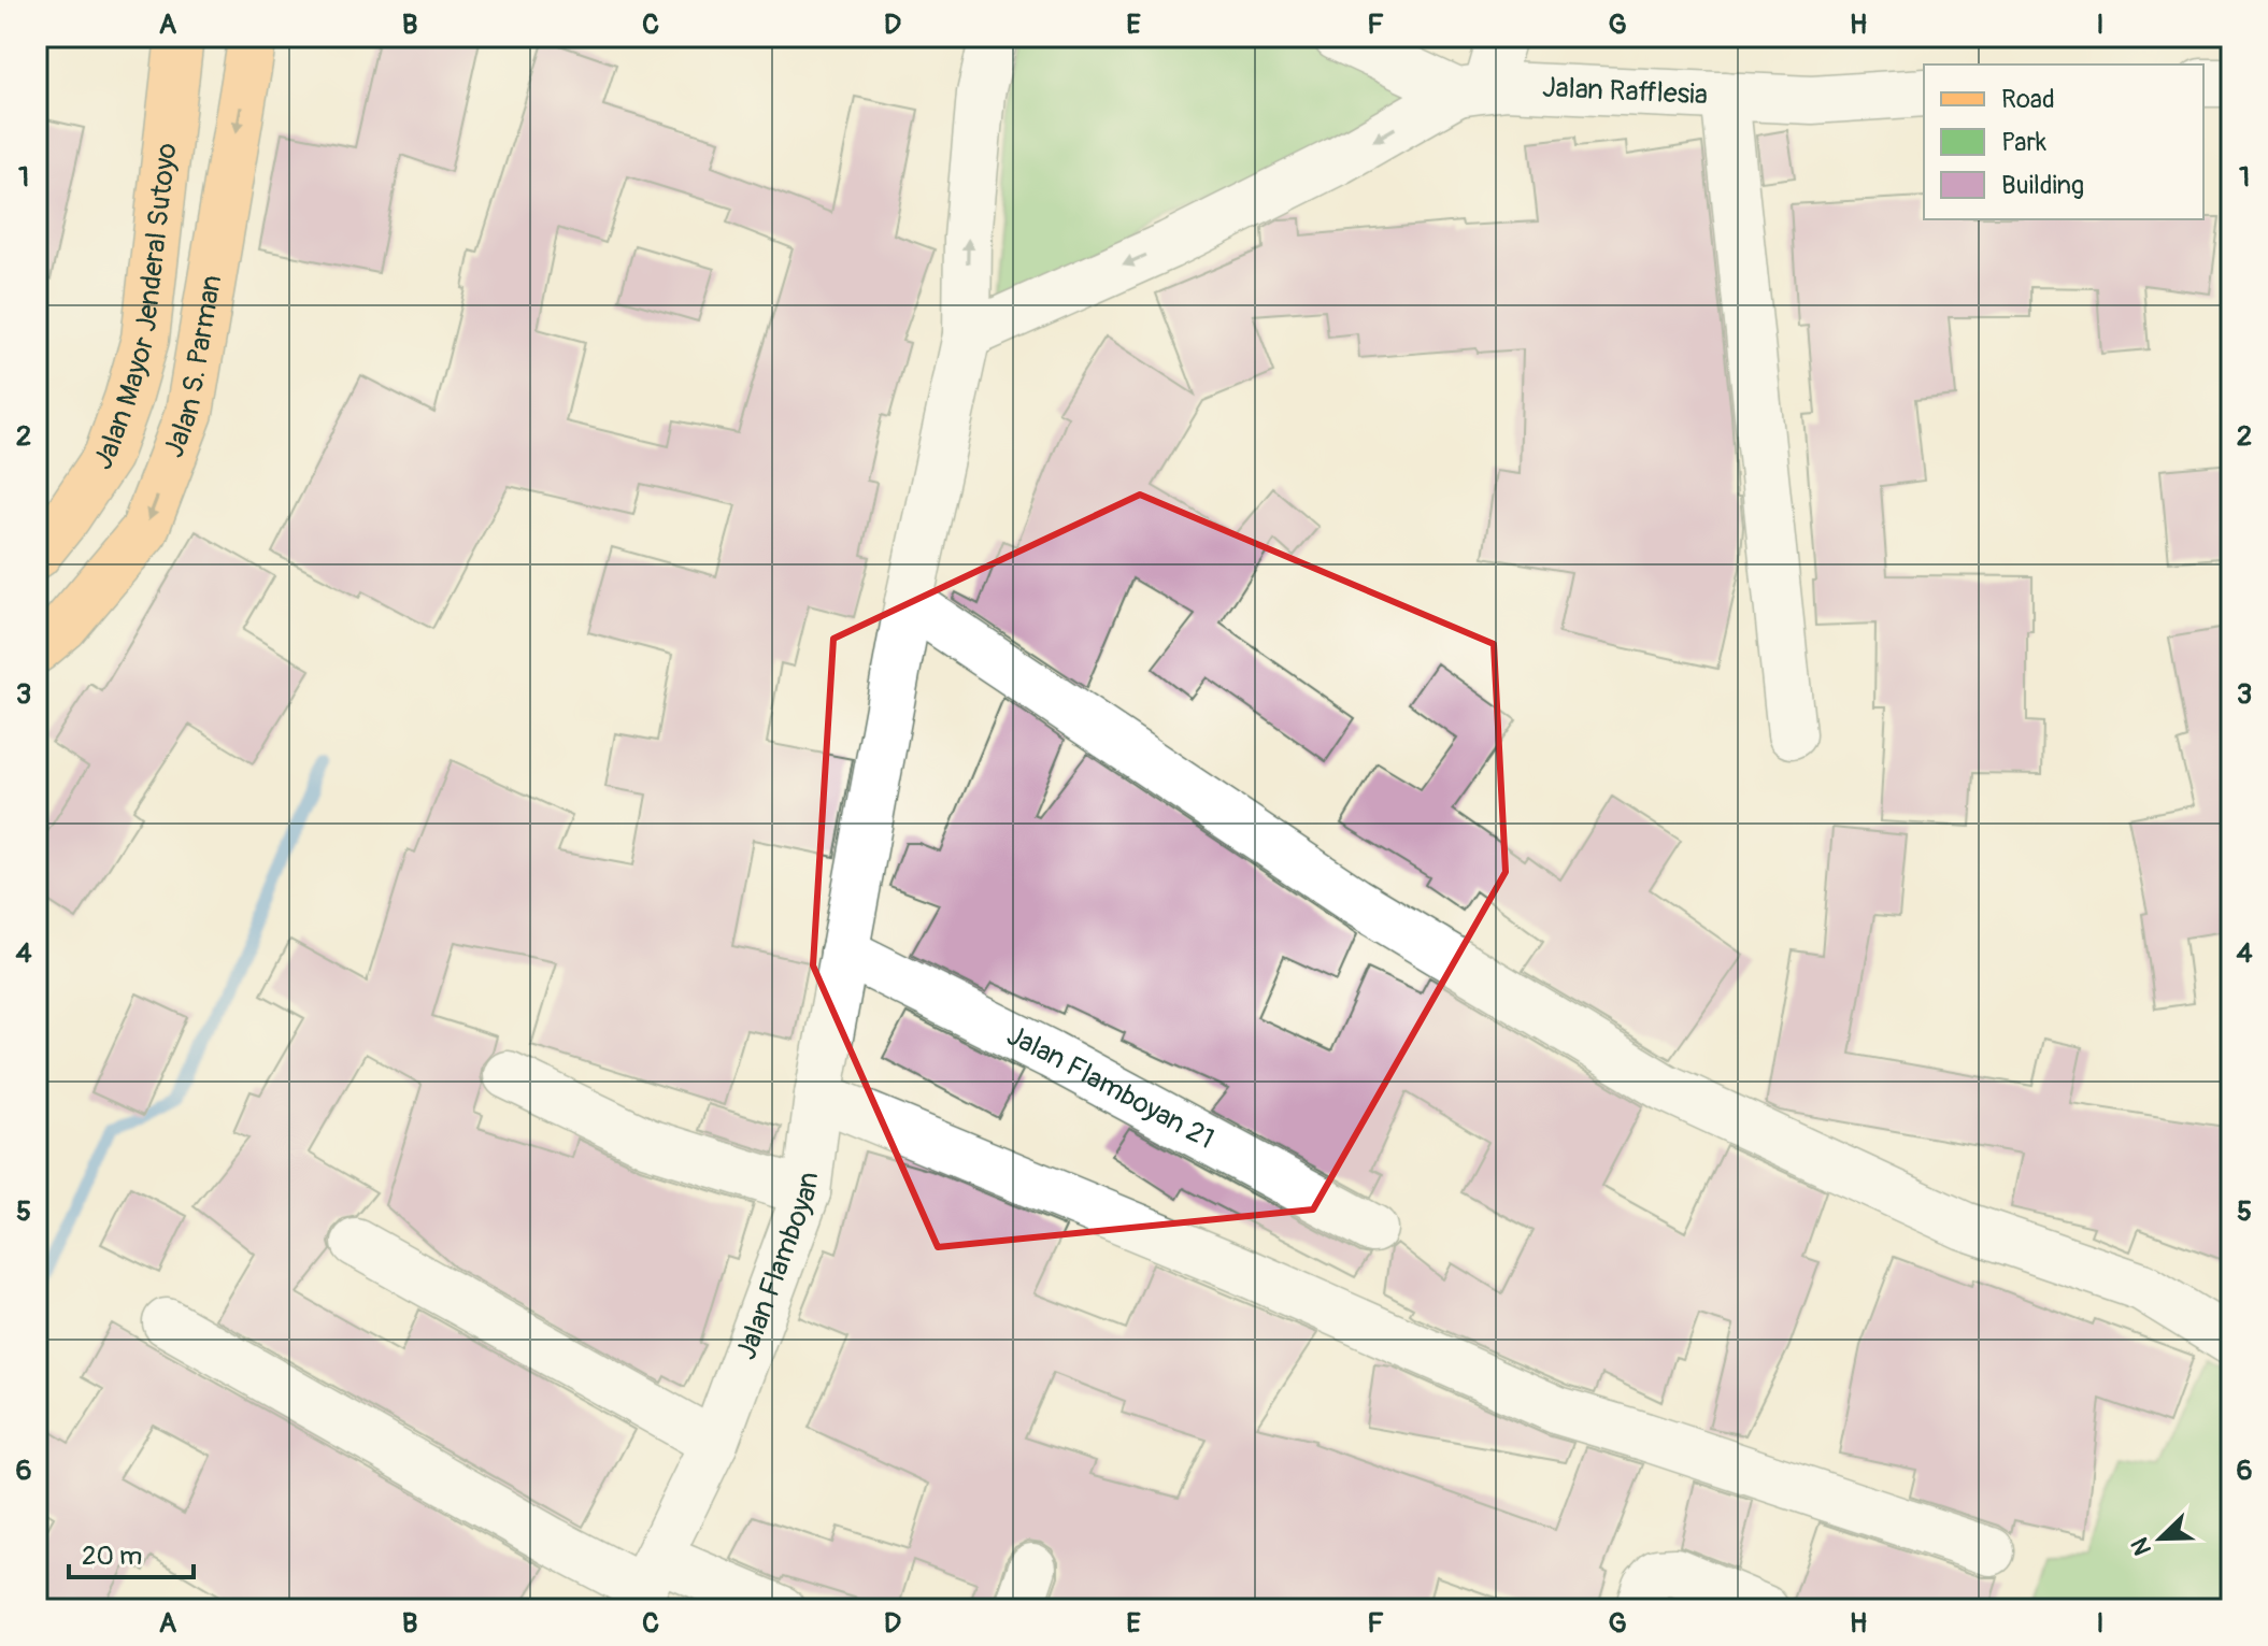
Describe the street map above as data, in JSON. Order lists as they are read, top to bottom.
{
  "streets": {
    "main road": ["Jalan Mayor Jenderal Sutoyo", "Jalan S. Parman"],
    "street": ["Jalan Rafflesia", "Jalan Flamboyan 21", "Jalan Flamboyan"]
  },
  "crossings": [
    ["Jalan Flamboyan 21", "Jalan Flamboyan"]
  ],
  "one_way": ["Jalan S. Parman"],
  "legend": ["Road", "Park", "Building"],
  "scale_bar": "20 m",
  "north": "bottom left",
  "grid": {
    "columns": [
      "A",
      "B",
      "C",
      "D",
      "E",
      "F",
      "G",
      "H",
      "I"
    ],
    "rows": [
      "1",
      "2",
      "3",
      "4",
      "5",
      "6"
    ]
  }
}
